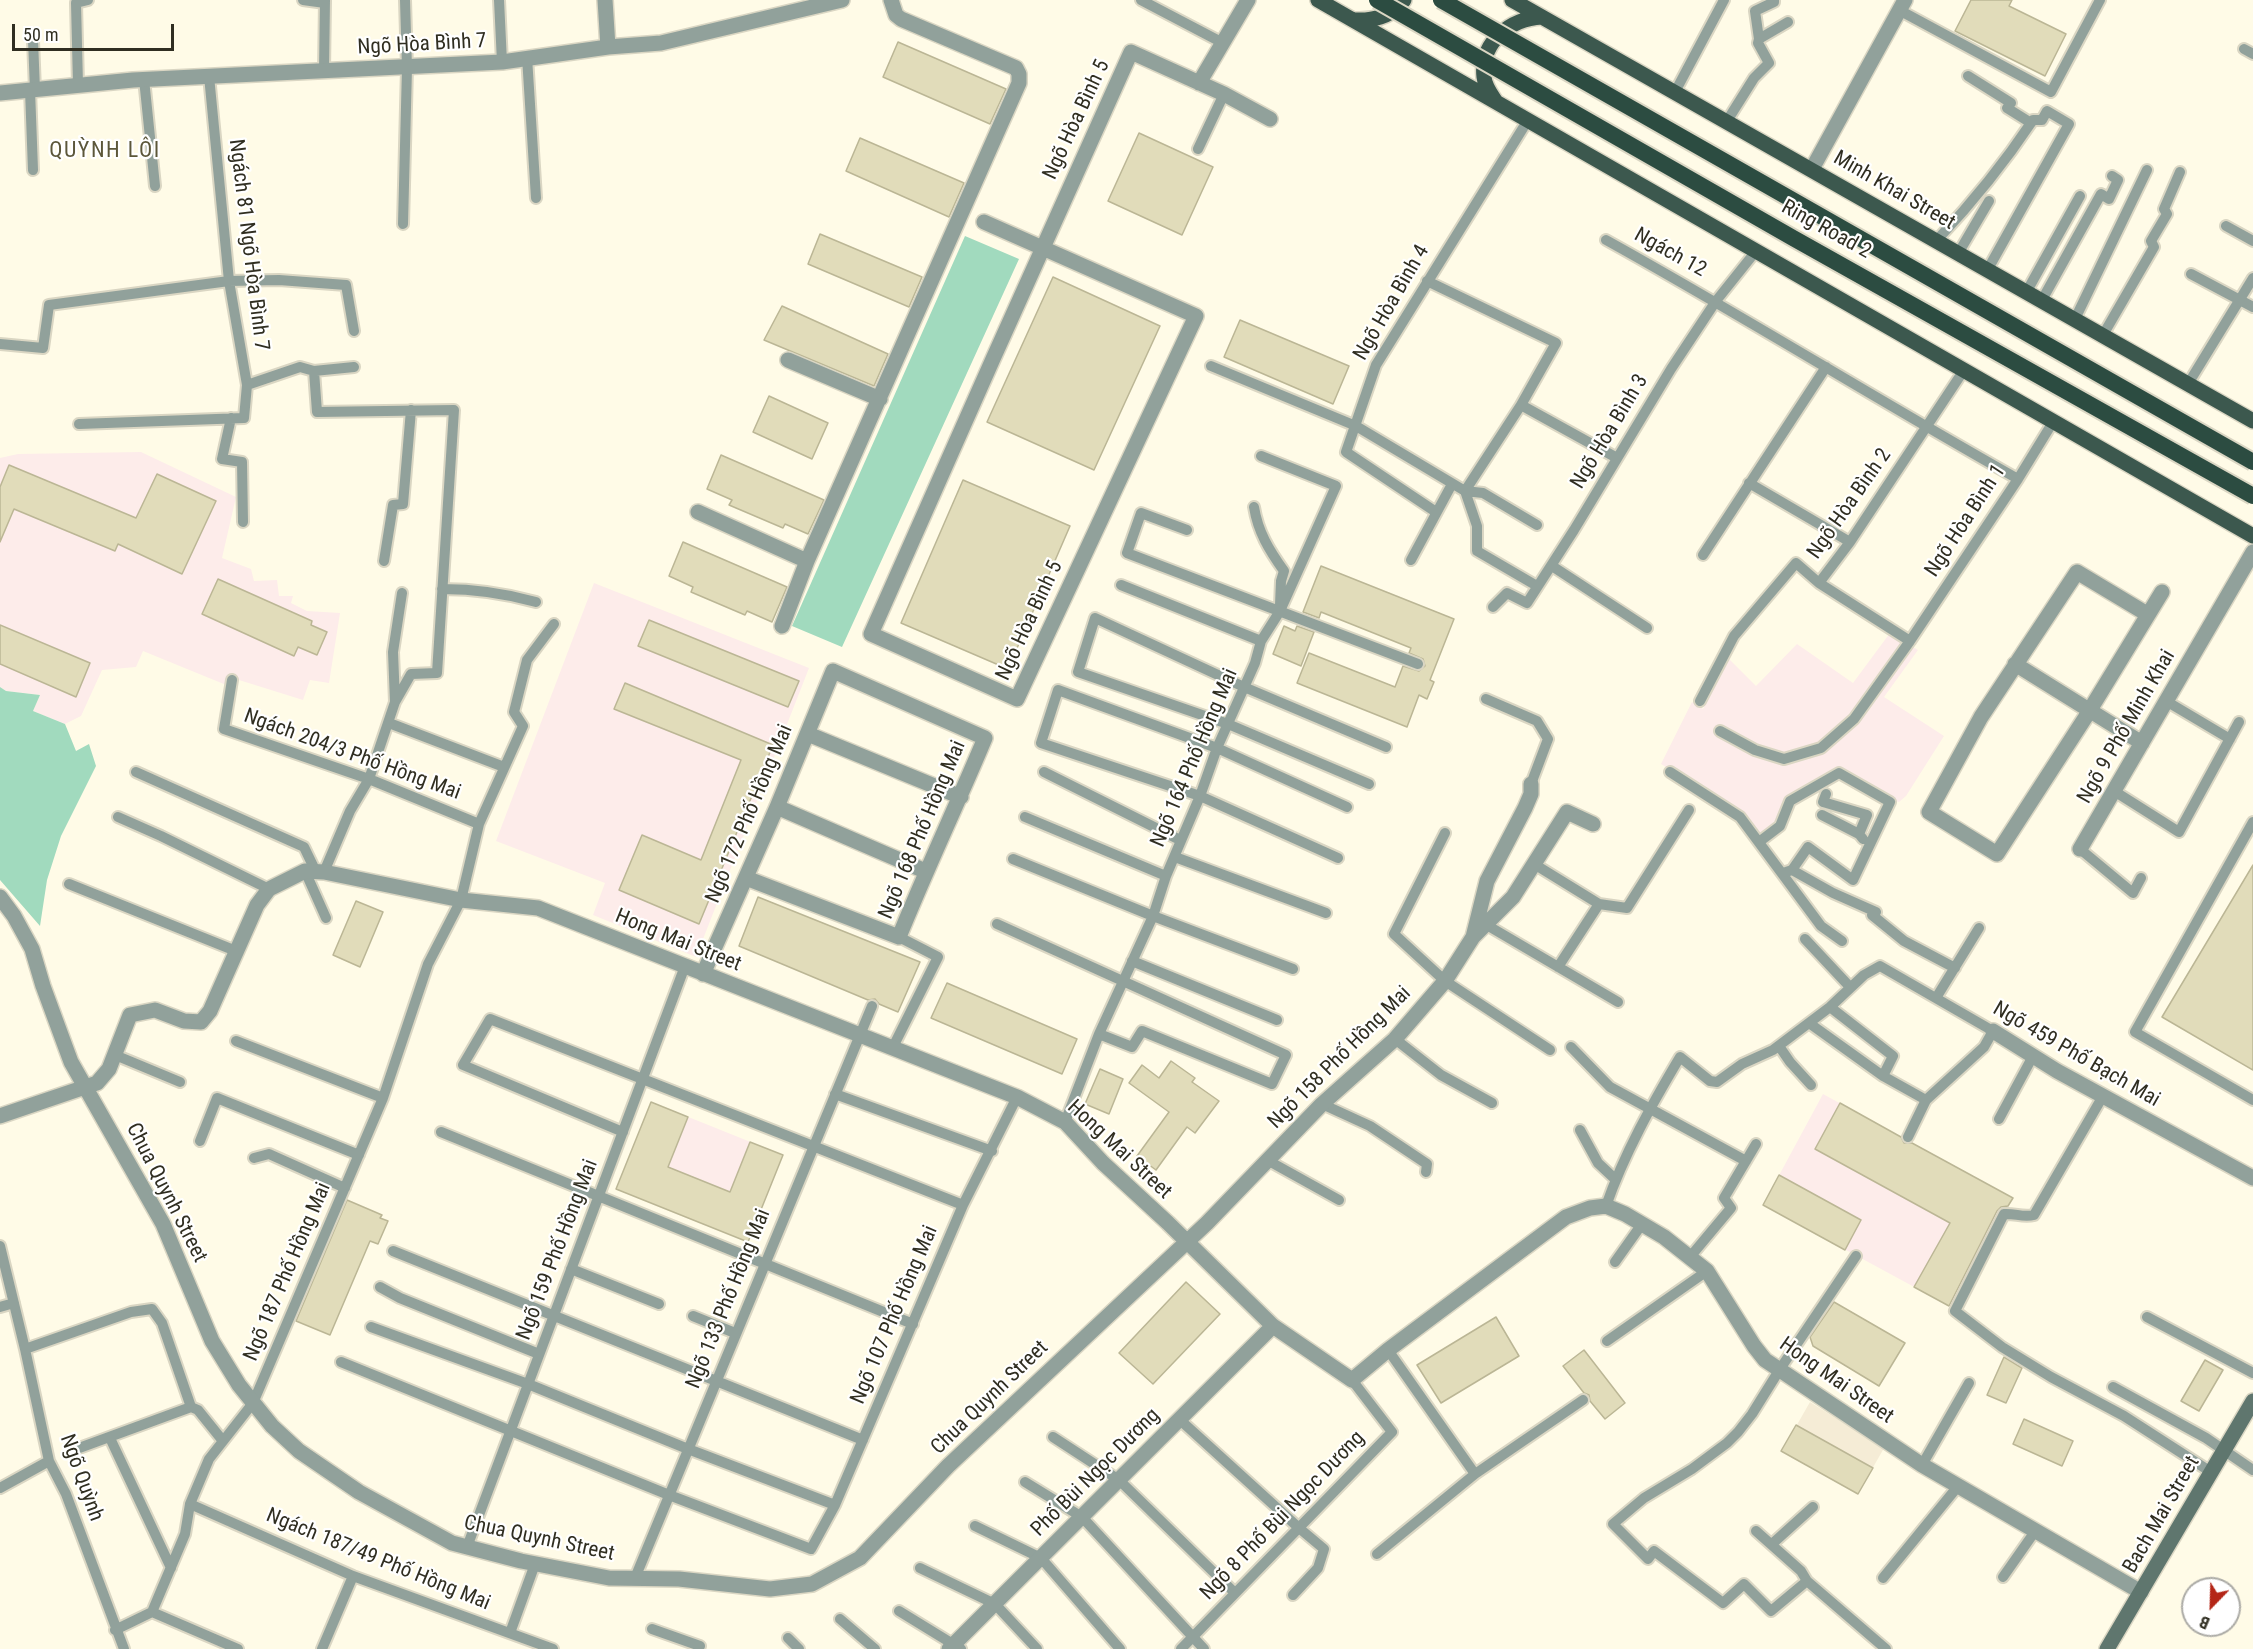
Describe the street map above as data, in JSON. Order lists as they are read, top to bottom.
{
  "streets": {
    "highway": ["Ring Road 2"],
    "main road": ["Minh Khai Street", "Bach Mai Street"],
    "street": [
      "Ngõ Hòa Bình 7",
      "Ngõ Hòa Bình 5",
      "Ngõ 9 Phố Minh Khai",
      "Ngõ 172 Phố Hồng Mai",
      "Ngõ 168 Phố Hồng Mai",
      "Hong Mai Street",
      "Ngõ 459 Phố Bạch Mai",
      "Ngõ 158 Phố Hồng Mai",
      "Chua Quynh Street",
      "Phố Bùi Ngọc Dương"
    ],
    "lane": [
      "Ngách 81 Ngõ Hòa Bình 7",
      "Ngách 12",
      "Ngõ Hòa Bình 4",
      "Ngõ Hòa Bình 3",
      "Ngõ Hòa Bình 2",
      "Ngõ Hòa Bình 1",
      "Ngách 204/3 Phố Hồng Mai",
      "Ngõ 164 Phố Hồng Mai",
      "Ngõ 159 Phố Hồng Mai",
      "Ngõ 187 Phố Hồng Mai",
      "Ngõ 133 Phố Hồng Mai",
      "Ngõ 107 Phố Hồng Mai",
      "Ngõ Quỳnh",
      "Ngõ 8 Phố Bùi Ngọc Dương",
      "Ngách 187/49 Phố Hồng Mai"
    ]
  },
  "crossings": [
    ["Ngõ Hòa Bình 7", "Ngách 81 Ngõ Hòa Bình 7"],
    ["Ngách 12", "Ngõ Hòa Bình 3"],
    ["Ngách 12", "Ngõ Hòa Bình 2"],
    ["Ngách 12", "Ngõ Hòa Bình 1"],
    ["Ngách 204/3 Phố Hồng Mai", "Ngõ 187 Phố Hồng Mai"],
    ["Ngõ 164 Phố Hồng Mai", "Hong Mai Street"],
    ["Ngõ 172 Phố Hồng Mai", "Ngõ 168 Phố Hồng Mai"],
    ["Ngõ 172 Phố Hồng Mai", "Hong Mai Street"],
    ["Ngõ 168 Phố Hồng Mai", "Hong Mai Street"],
    ["Hong Mai Street", "Ngõ 158 Phố Hồng Mai"],
    ["Hong Mai Street", "Chua Quynh Street"],
    ["Hong Mai Street", "Ngõ 159 Phố Hồng Mai"],
    ["Hong Mai Street", "Ngõ 187 Phố Hồng Mai"],
    ["Hong Mai Street", "Ngõ 133 Phố Hồng Mai"],
    ["Hong Mai Street", "Ngõ 107 Phố Hồng Mai"],
    ["Hong Mai Street", "Phố Bùi Ngọc Dương"],
    ["Hong Mai Street", "Bach Mai Street"],
    ["Hong Mai Street", "Ngõ 8 Phố Bùi Ngọc Dương"],
    ["Ngõ 158 Phố Hồng Mai", "Chua Quynh Street"],
    ["Chua Quynh Street", "Ngõ 159 Phố Hồng Mai"],
    ["Chua Quynh Street", "Ngõ 187 Phố Hồng Mai"],
    ["Chua Quynh Street", "Ngõ 133 Phố Hồng Mai"],
    ["Ngõ 187 Phố Hồng Mai", "Ngách 187/49 Phố Hồng Mai"],
    ["Ngõ 133 Phố Hồng Mai", "Ngõ 107 Phố Hồng Mai"]
  ],
  "districts": ["QUỲNH LÔI"],
  "scale_bar": "50 m",
  "north": "bottom left"
}
